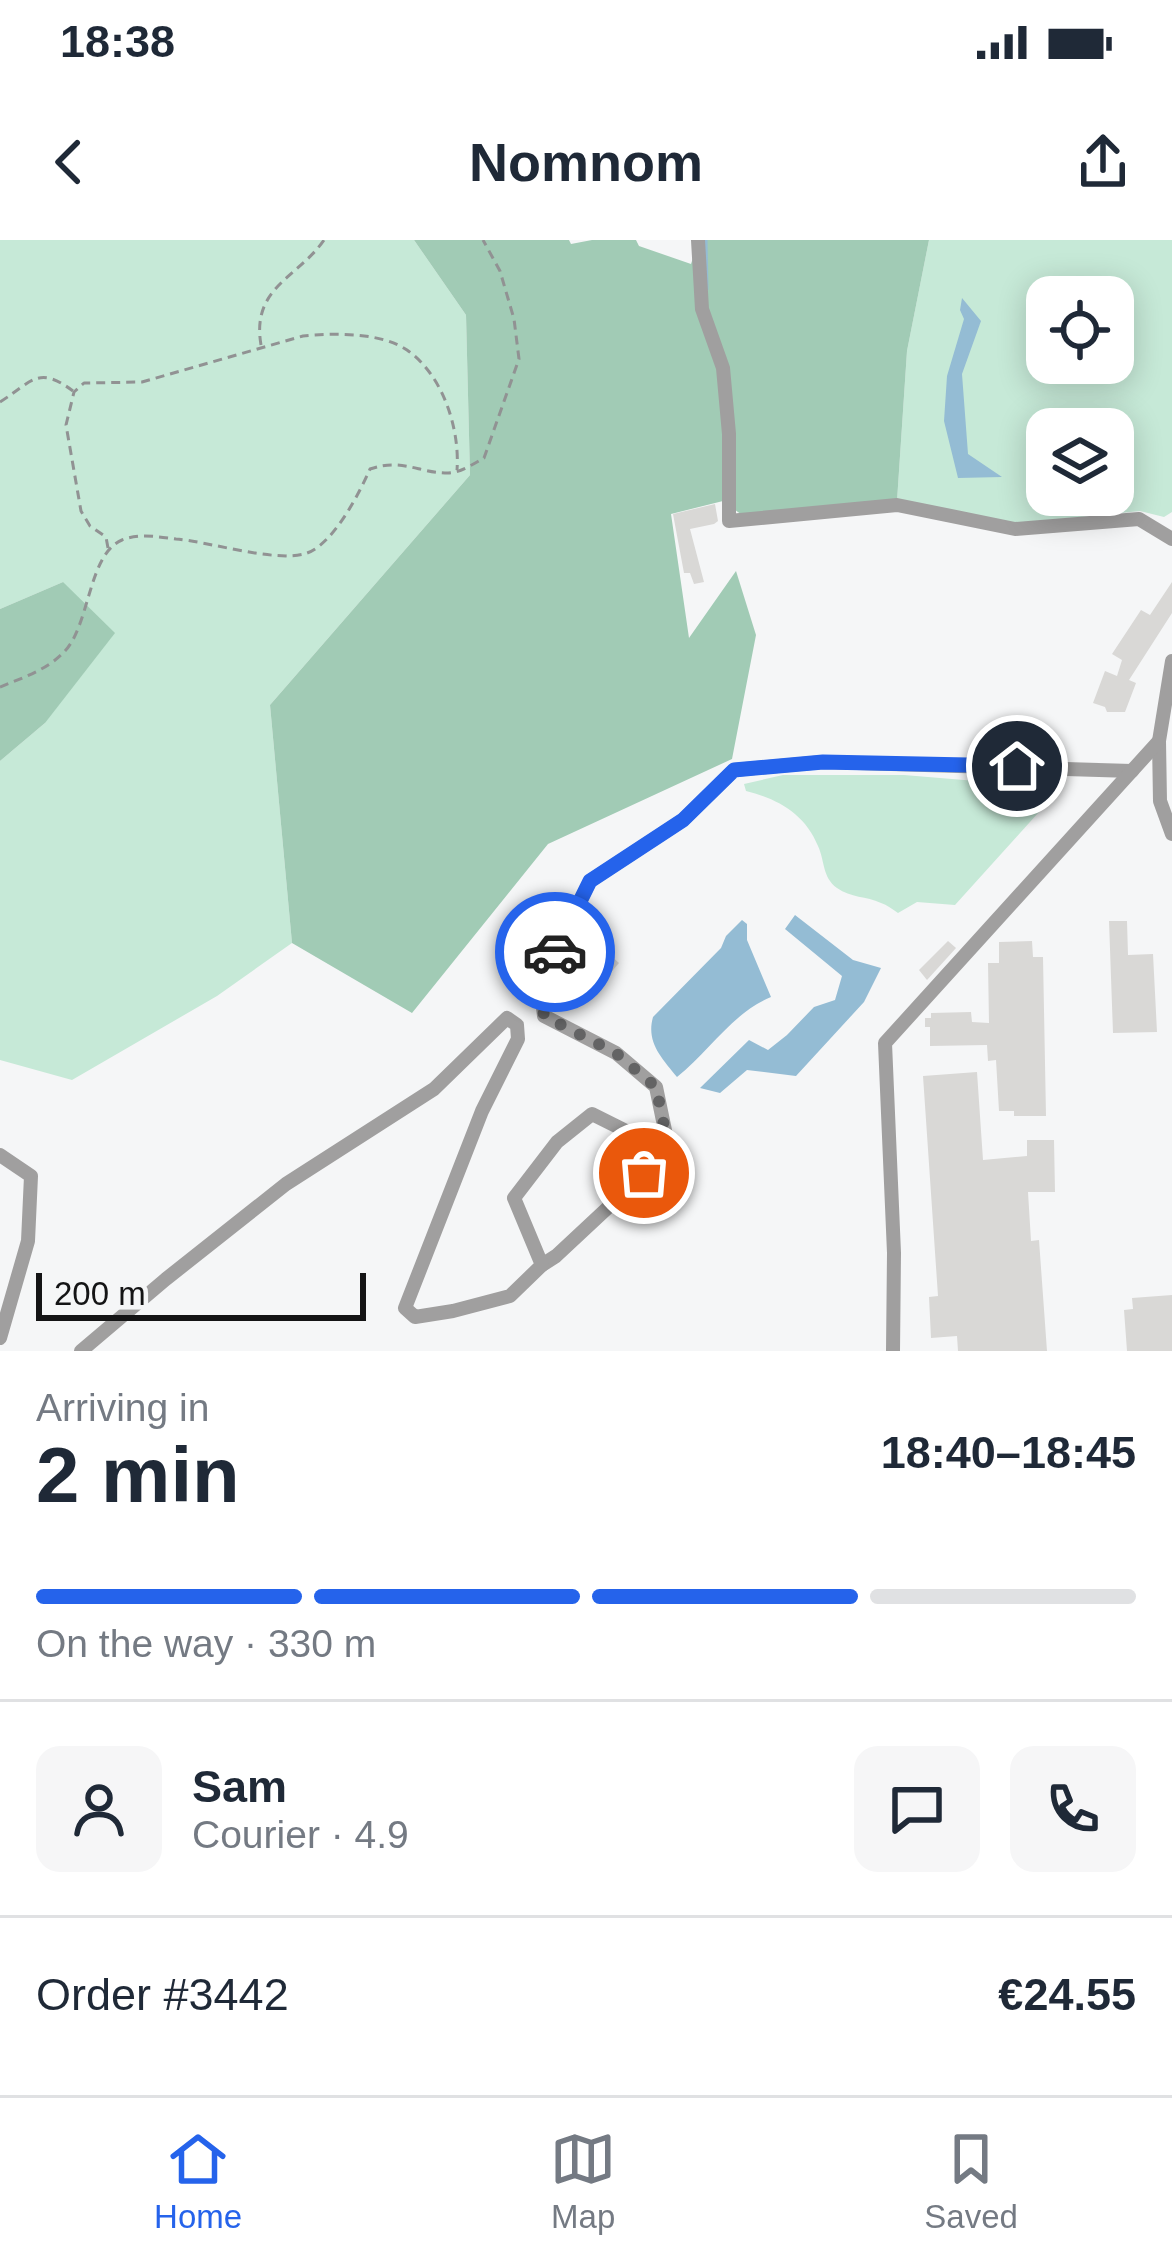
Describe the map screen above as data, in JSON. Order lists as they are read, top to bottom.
{
  "scale_bar": "200 m",
  "page": {
    "status": "18:38",
    "header": "Nomnom",
    "scale": "200 m",
    "heading": ["2 min", "Arriving in", "18:40–18:45"],
    "panel": [
      "Sam",
      "Courier · 4.9",
      "Order #3442",
      "€24.55"
    ],
    "bar": "On the way · 330 m",
    "tabs": ["Home", "Map", "Saved"]
  }
}
